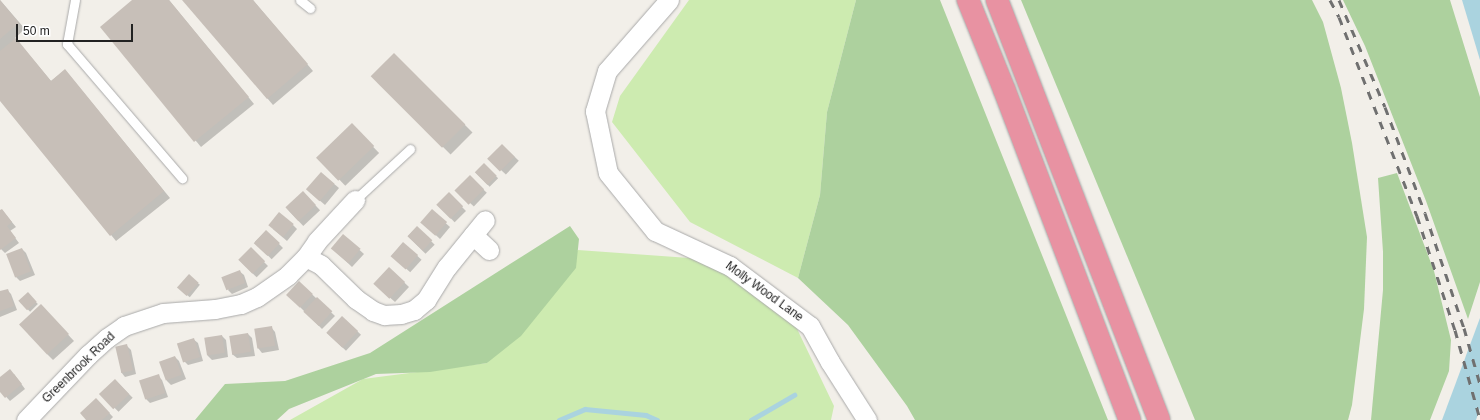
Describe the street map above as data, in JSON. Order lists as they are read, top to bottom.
{
  "streets": {
    "street": ["Molly Wood Lane", "Greenbrook Road"]
  },
  "scale_bar": "50 m"
}
